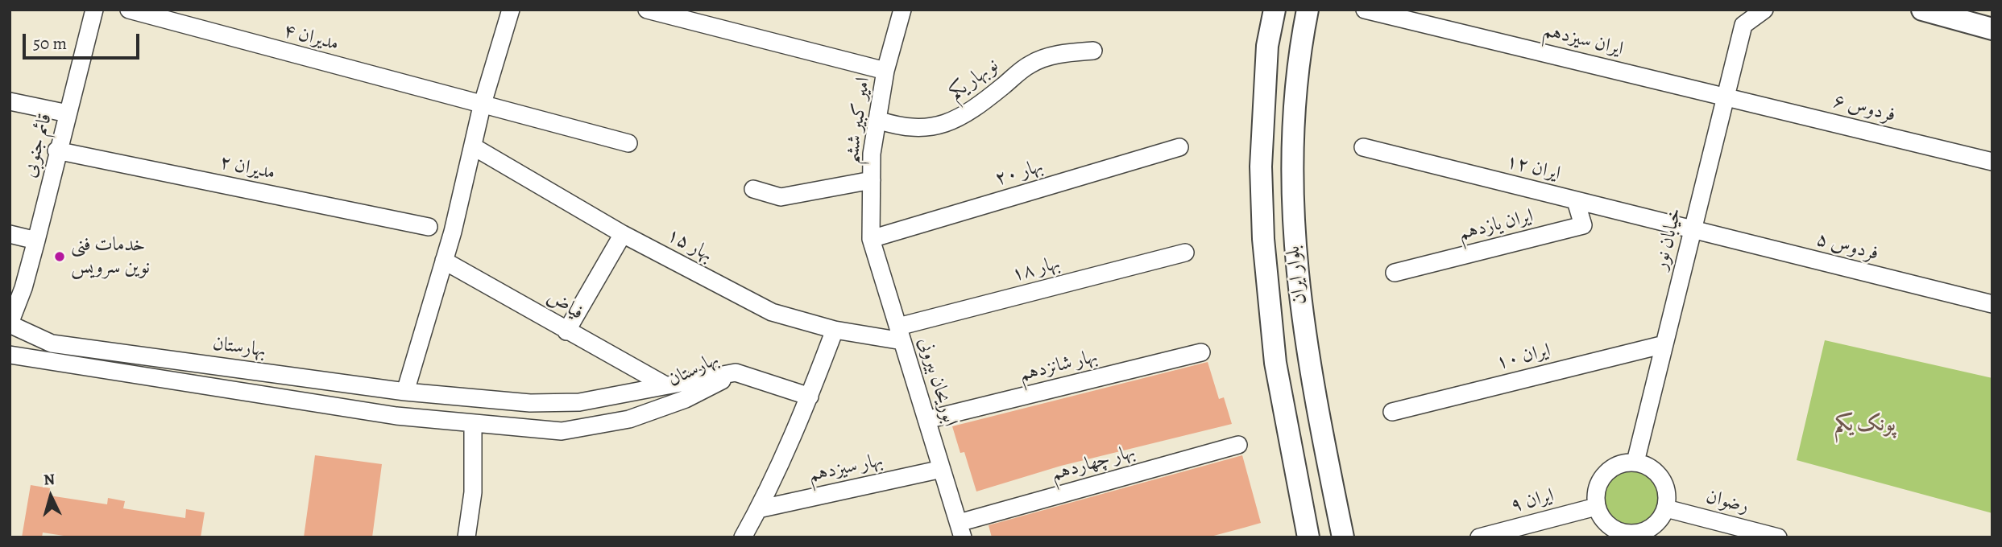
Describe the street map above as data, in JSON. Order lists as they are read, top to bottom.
{
  "streets": {
    "main road": ["بلوار ایران"],
    "street": [
      "مدیران ۴",
      "ایران سیزدهم",
      "نوبهار یکم",
      "فردوس ۶",
      "امیر کبیر ششم",
      "قائم جنوبی",
      "مدیران ۲",
      "ایران ۱۲",
      "بهار ۲۰",
      "ایران یازدهم",
      "خیابان نور",
      "بهار ۱۵",
      "فردوس ۵",
      "بهار ۱۸",
      "فیاض",
      "بهارستان",
      "ایران ۱۰",
      "بهار شانزدهم",
      "ابوریحان بیرونی",
      "بهار چهاردهم",
      "بهار سیزدهم",
      "ایران ۹",
      "رضوان"
    ]
  },
  "crossings": [
    ["ایران سیزدهم", "فردوس ۶"],
    ["ایران سیزدهم", "خیابان نور"],
    ["نوبهار یکم", "امیر کبیر ششم"],
    ["فردوس ۶", "خیابان نور"],
    ["امیر کبیر ششم", "بهار ۲۰"],
    ["امیر کبیر ششم", "ابوریحان بیرونی"],
    ["قائم جنوبی", "مدیران ۲"],
    ["قائم جنوبی", "بهارستان"],
    ["ایران ۱۲", "ایران یازدهم"],
    ["ایران ۱۲", "خیابان نور"],
    ["ایران ۱۲", "فردوس ۵"],
    ["بهار ۲۰", "ابوریحان بیرونی"],
    ["خیابان نور", "فردوس ۵"],
    ["خیابان نور", "ایران ۱۰"],
    ["خیابان نور", "ایران ۹"],
    ["خیابان نور", "رضوان"],
    ["بهار ۱۵", "بهار ۱۸"],
    ["بهار ۱۵", "ابوریحان بیرونی"],
    ["بهار ۱۸", "ابوریحان بیرونی"],
    ["فیاض", "بهارستان"],
    ["بهار شانزدهم", "ابوریحان بیرونی"],
    ["ابوریحان بیرونی", "بهار چهاردهم"],
    ["ابوریحان بیرونی", "بهار سیزدهم"],
    ["ایران ۹", "رضوان"]
  ],
  "districts": ["پونک یکم"],
  "places": ["خدمات فنی نوین سرویس"],
  "scale_bar": "50 m",
  "north": "top"
}
